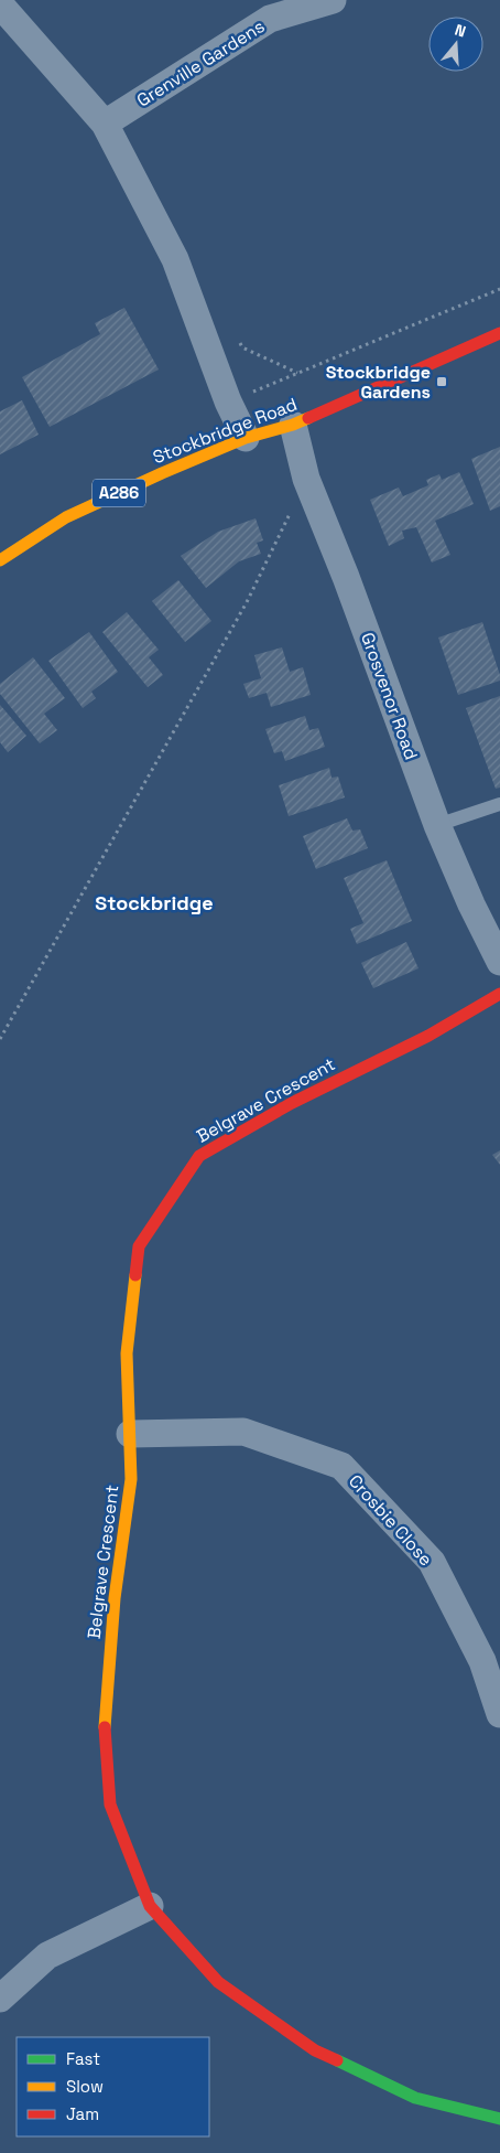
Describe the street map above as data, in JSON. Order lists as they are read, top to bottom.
{
  "streets": {
    "street": [
      "Grenville Gardens",
      "Stockbridge Road",
      "A286",
      "Grosvenor Road",
      "Belgrave Crescent",
      "Crosbie Close"
    ]
  },
  "crossings": [
    ["Stockbridge Road", "Grosvenor Road"],
    ["Belgrave Crescent", "Crosbie Close"]
  ],
  "districts": ["Stockbridge"],
  "places": {
    "transit": ["Stockbridge Gardens"]
  },
  "legend": ["Fast", "Slow", "Jam"],
  "north": "top"
}
